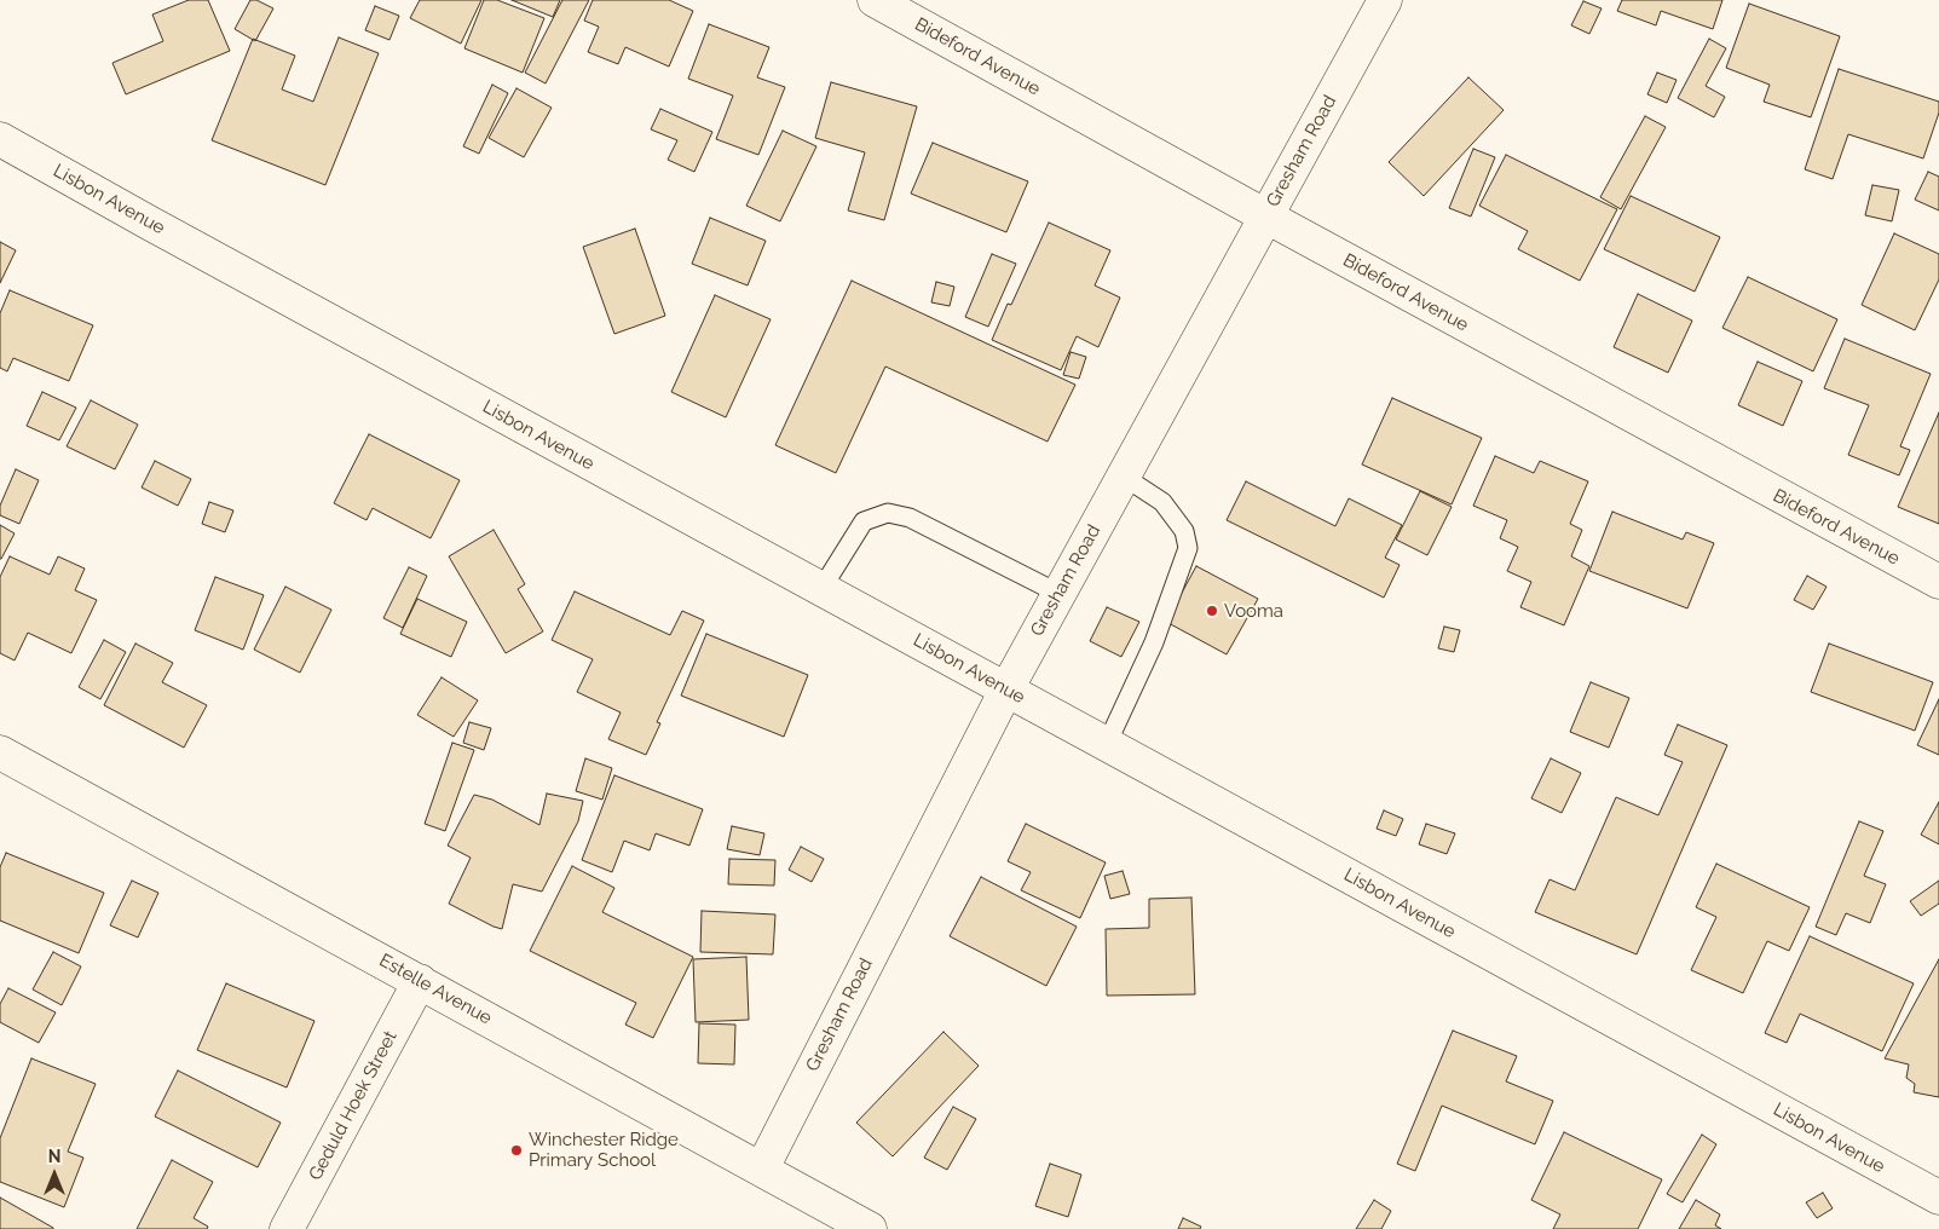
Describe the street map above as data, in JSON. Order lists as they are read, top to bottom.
{
  "streets": {
    "street": [
      "Bideford Avenue",
      "Gresham Road",
      "Lisbon Avenue",
      "Estelle Avenue",
      "Geduld Hoek Street"
    ]
  },
  "crossings": [
    ["Bideford Avenue", "Gresham Road"],
    ["Gresham Road", "Lisbon Avenue"],
    ["Gresham Road", "Estelle Avenue"],
    ["Estelle Avenue", "Geduld Hoek Street"]
  ],
  "places": ["Vooma", "Winchester Ridge Primary School"],
  "north": "top"
}
